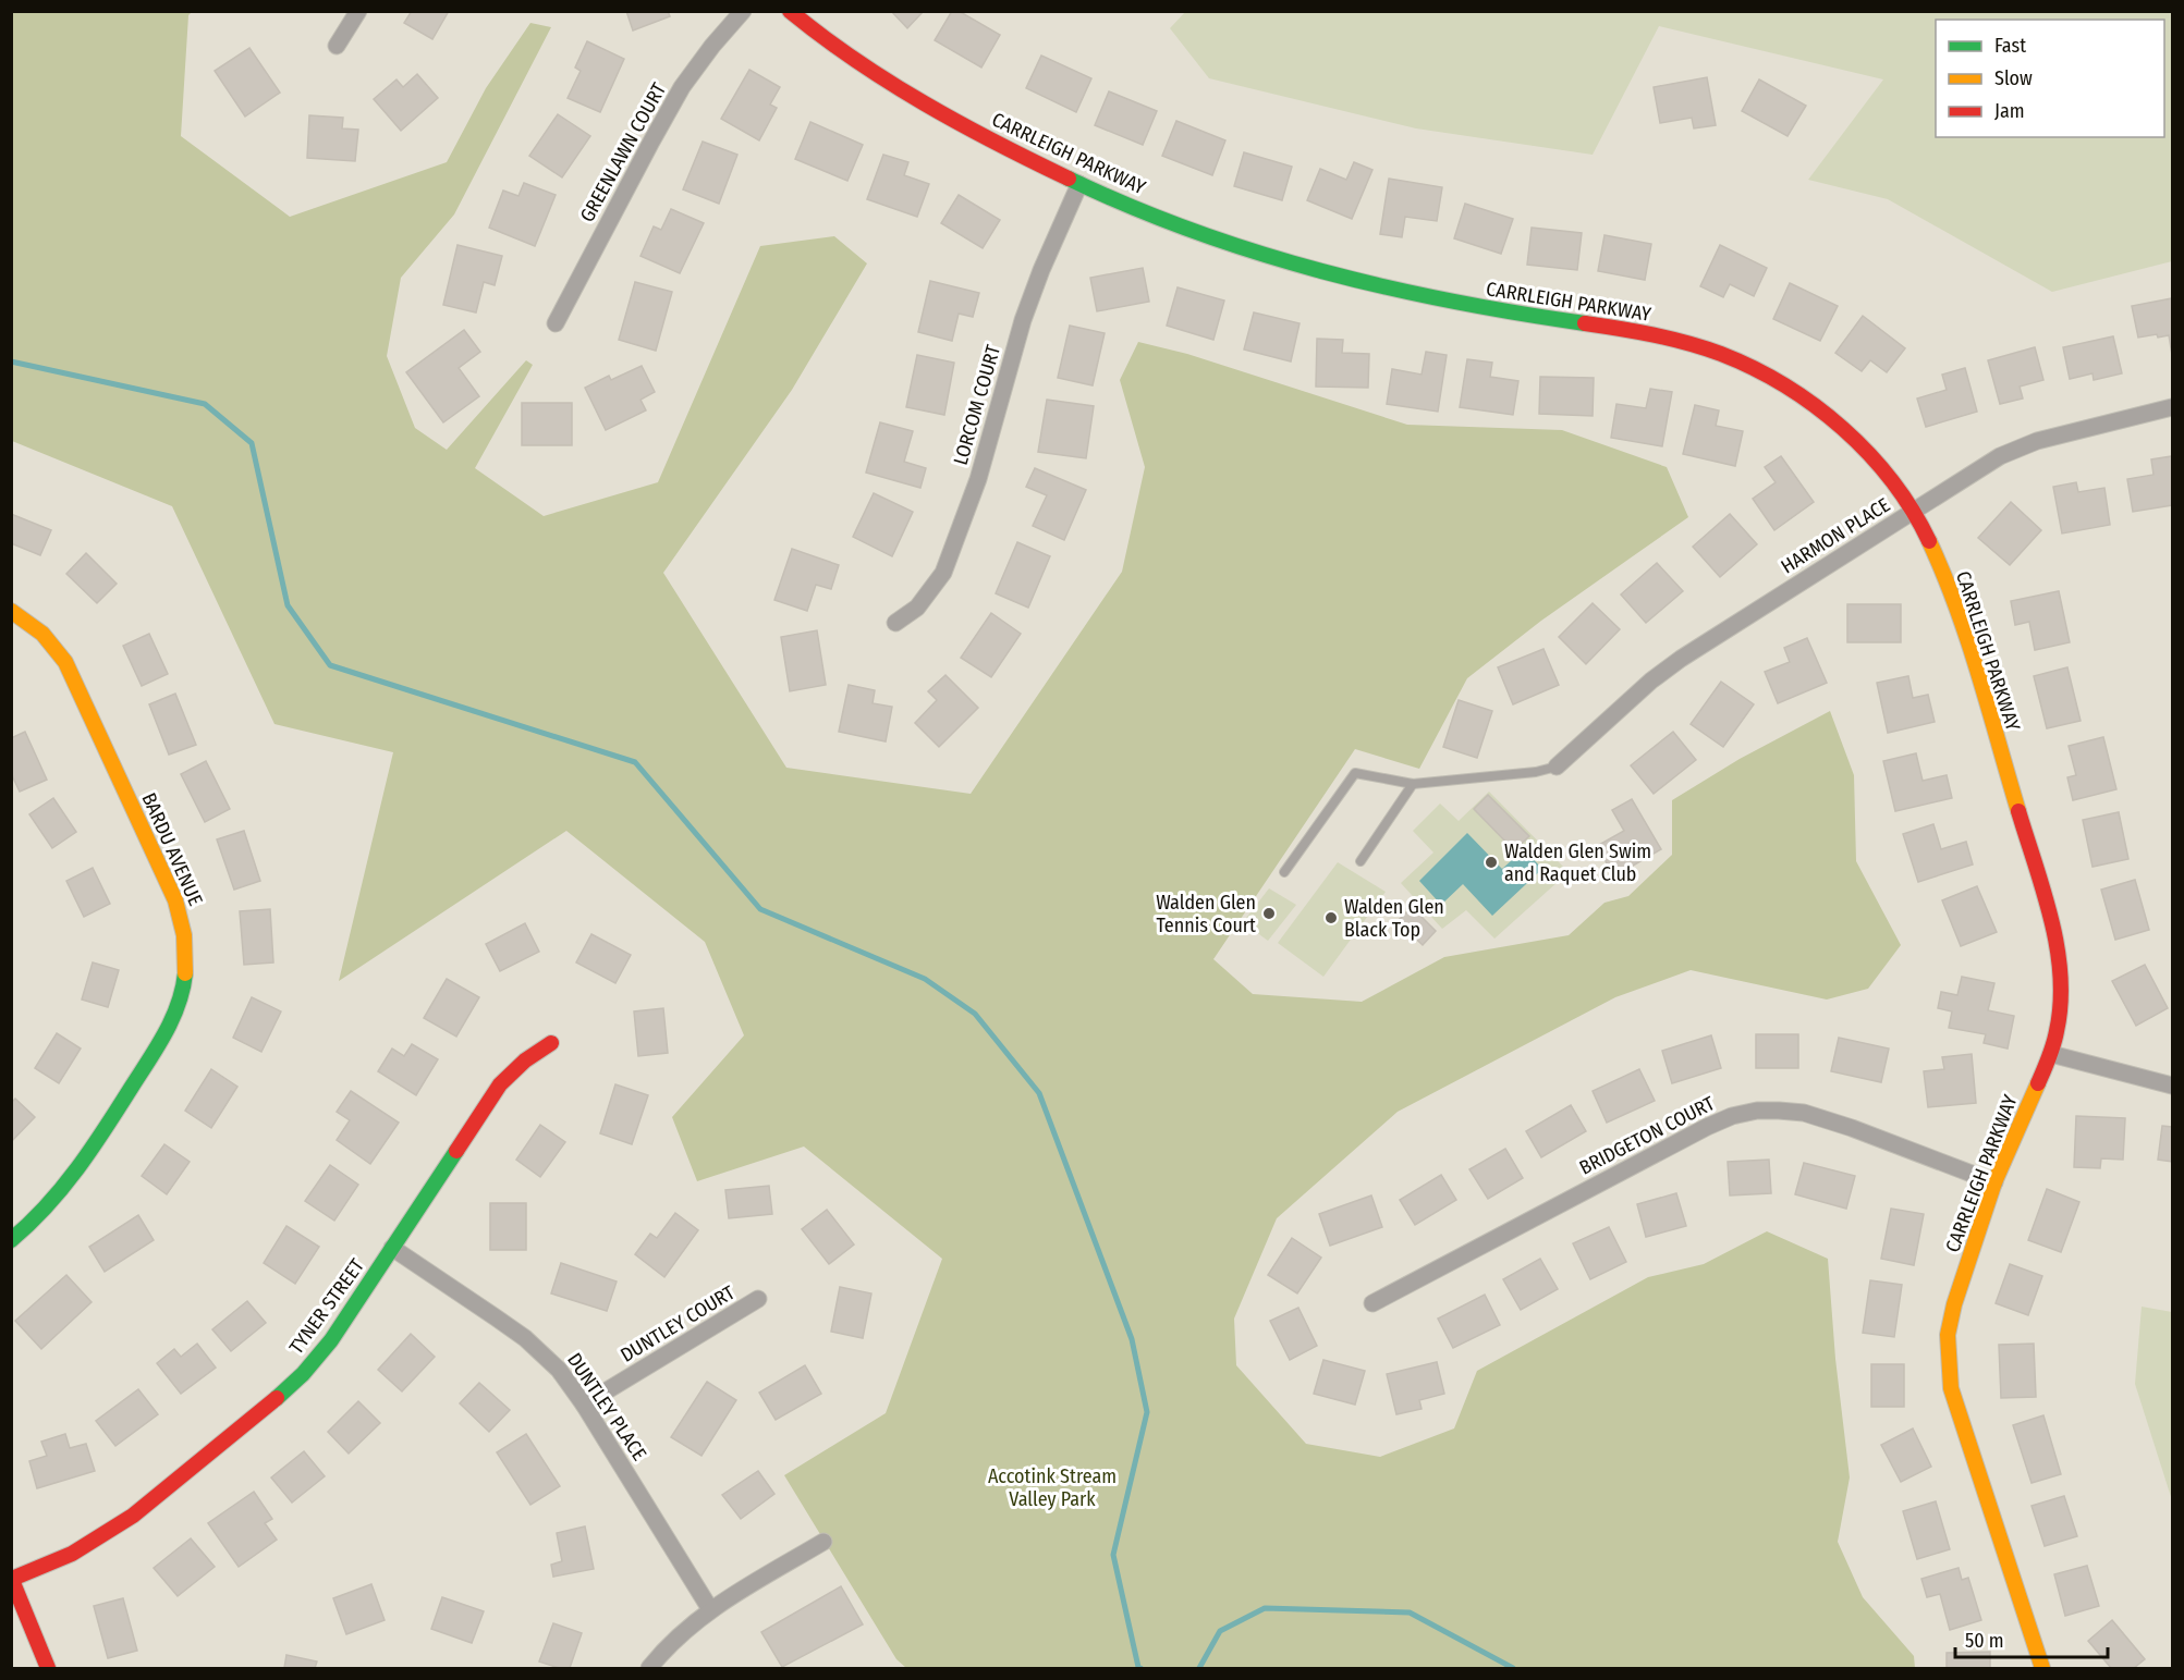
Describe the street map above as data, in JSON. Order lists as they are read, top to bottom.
{
  "streets": {
    "street": [
      "GREENLAWN COURT",
      "CARRLEIGH PARKWAY",
      "LORCOM COURT",
      "HARMON PLACE",
      "BARDU AVENUE",
      "BRIDGETON COURT",
      "TYNER STREET",
      "DUNTLEY COURT",
      "DUNTLEY PLACE"
    ]
  },
  "crossings": [
    ["CARRLEIGH PARKWAY", "LORCOM COURT"],
    ["CARRLEIGH PARKWAY", "HARMON PLACE"],
    ["CARRLEIGH PARKWAY", "BRIDGETON COURT"],
    ["TYNER STREET", "DUNTLEY PLACE"],
    ["DUNTLEY COURT", "DUNTLEY PLACE"]
  ],
  "parks": ["Accotink Stream Valley Park"],
  "places": ["Walden Glen Swim and Raquet Club", "Walden Glen Tennis Court", "Walden Glen Black Top"],
  "legend": ["Fast", "Slow", "Jam"],
  "scale_bar": "50 m"
}
